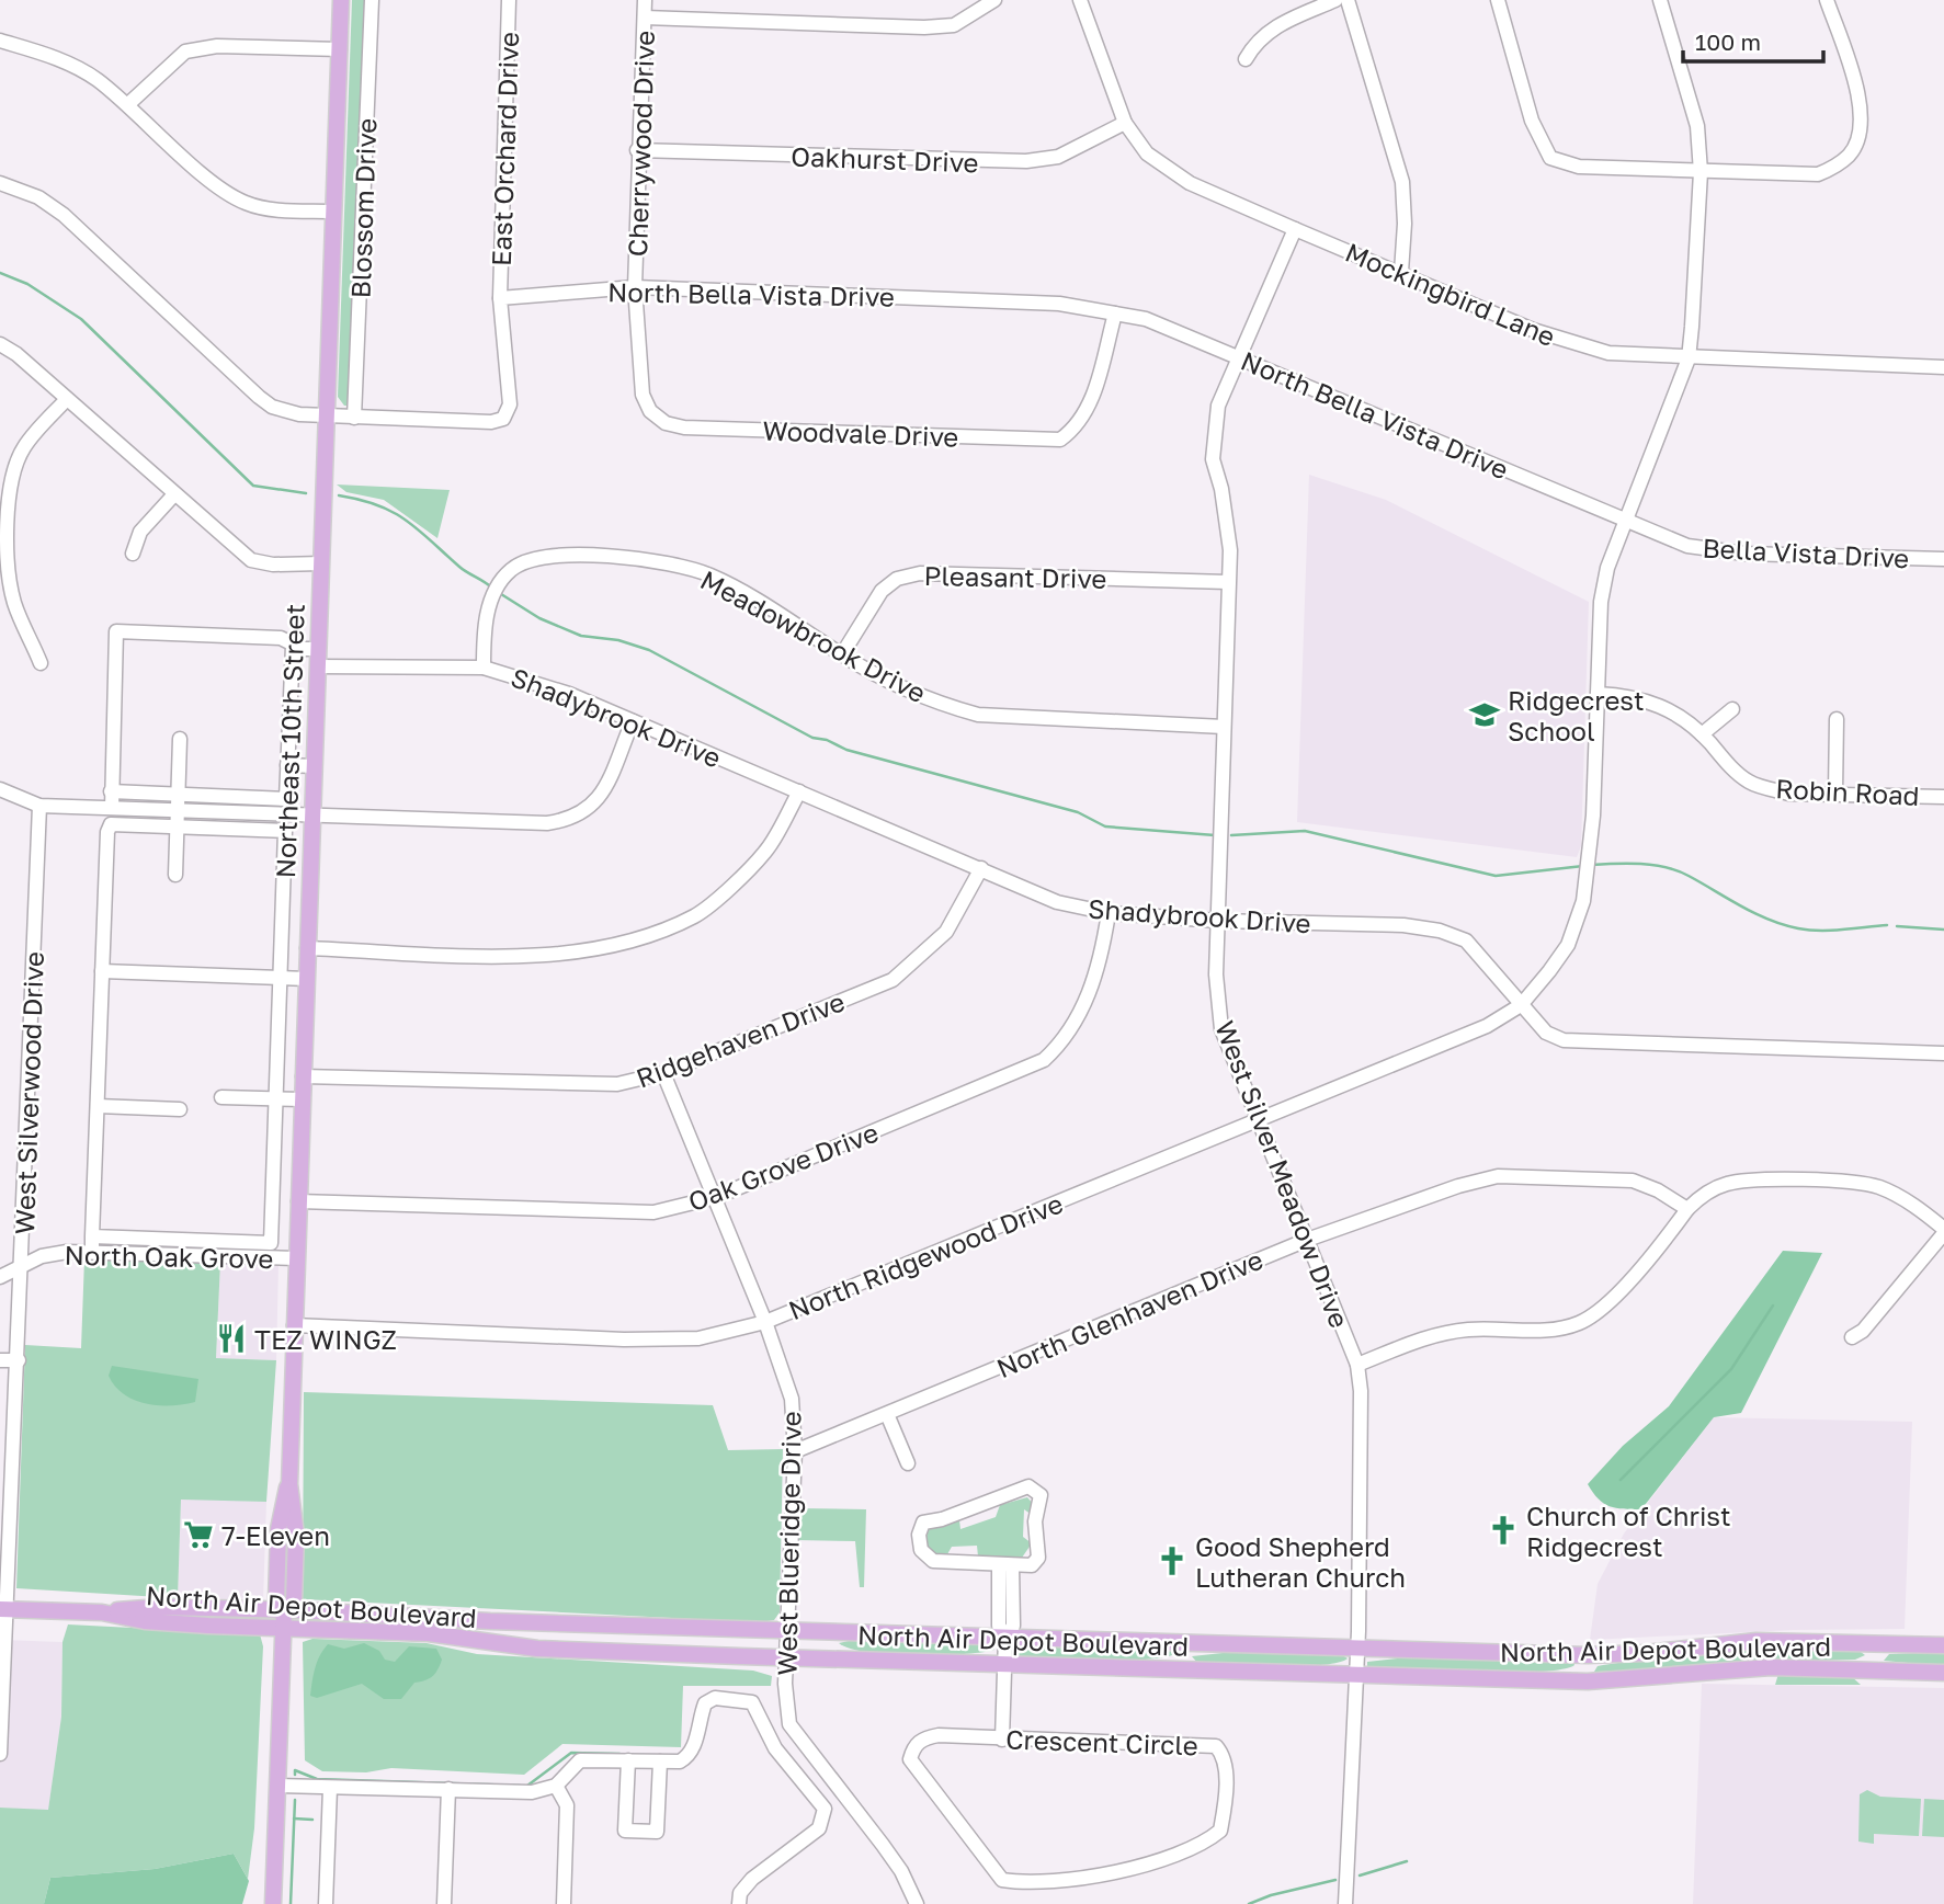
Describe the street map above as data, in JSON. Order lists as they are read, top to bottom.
{
  "streets": {
    "main road": ["Northeast 10th Street", "North Air Depot Boulevard"],
    "street": [
      "Cherrywood Drive",
      "East Orchard Drive",
      "Oakhurst Drive",
      "Blossom Drive",
      "North Bella Vista Drive",
      "Mockingbird Lane",
      "Woodvale Drive",
      "Bella Vista Drive",
      "Pleasant Drive",
      "Meadowbrook Drive",
      "Shadybrook Drive",
      "Robin Road",
      "Ridgehaven Drive",
      "West Silverwood Drive",
      "Oak Grove Drive",
      "West Silver Meadow Drive",
      "North Oak Grove",
      "North Ridgewood Drive",
      "North Glenhaven Drive",
      "West Blueridge Drive",
      "Crescent Circle"
    ]
  },
  "crossings": [
    ["Cherrywood Drive", "Oakhurst Drive"],
    ["Cherrywood Drive", "North Bella Vista Drive"],
    ["Cherrywood Drive", "Woodvale Drive"],
    ["East Orchard Drive", "North Bella Vista Drive"],
    ["Oakhurst Drive", "Mockingbird Lane"],
    ["North Bella Vista Drive", "Woodvale Drive"],
    ["North Bella Vista Drive", "Bella Vista Drive"],
    ["North Bella Vista Drive", "West Silver Meadow Drive"],
    ["Mockingbird Lane", "West Silver Meadow Drive"],
    ["Pleasant Drive", "Meadowbrook Drive"],
    ["Pleasant Drive", "West Silver Meadow Drive"],
    ["Meadowbrook Drive", "Shadybrook Drive"],
    ["Meadowbrook Drive", "West Silver Meadow Drive"],
    ["Shadybrook Drive", "Northeast 10th Street"],
    ["Shadybrook Drive", "Ridgehaven Drive"],
    ["Shadybrook Drive", "Oak Grove Drive"],
    ["Shadybrook Drive", "West Silver Meadow Drive"],
    ["Shadybrook Drive", "North Ridgewood Drive"],
    ["Northeast 10th Street", "Ridgehaven Drive"],
    ["Northeast 10th Street", "Oak Grove Drive"],
    ["Northeast 10th Street", "North Oak Grove"],
    ["Northeast 10th Street", "North Ridgewood Drive"],
    ["Northeast 10th Street", "North Air Depot Boulevard"],
    ["Ridgehaven Drive", "West Blueridge Drive"],
    ["West Silverwood Drive", "North Oak Grove"],
    ["West Silverwood Drive", "North Air Depot Boulevard"],
    ["Oak Grove Drive", "West Blueridge Drive"],
    ["West Silver Meadow Drive", "North Ridgewood Drive"],
    ["West Silver Meadow Drive", "North Glenhaven Drive"],
    ["West Silver Meadow Drive", "North Air Depot Boulevard"],
    ["North Ridgewood Drive", "West Blueridge Drive"],
    ["North Glenhaven Drive", "West Blueridge Drive"],
    ["West Blueridge Drive", "North Air Depot Boulevard"]
  ],
  "places": {
    "school or university": ["Ridgecrest School"],
    "restaurant": ["TEZ WINGZ"],
    "church": ["Church of Christ Ridgecrest", "Good Shepherd Lutheran Church"],
    "supermarket": ["7-Eleven"]
  },
  "scale_bar": "100 m"
}
